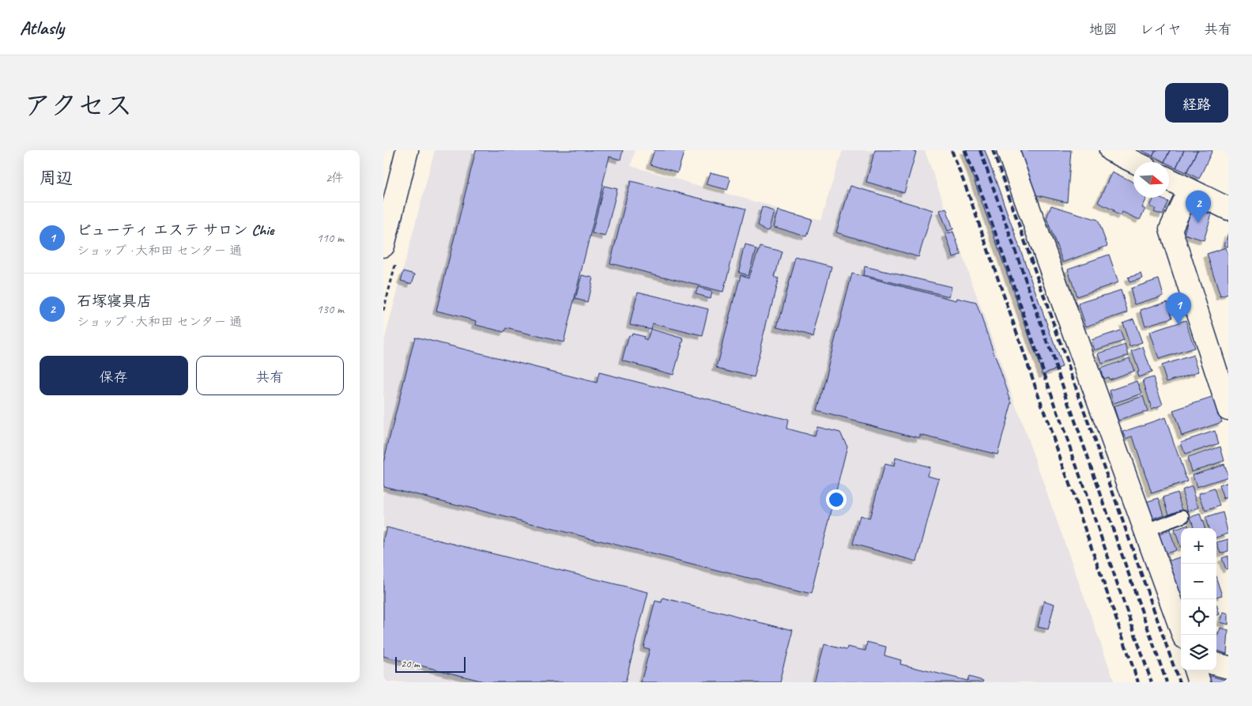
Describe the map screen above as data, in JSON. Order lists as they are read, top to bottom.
{
  "scale_bar": "20 m",
  "north": "right",
  "page": {
    "header": "Atlasly",
    "nav": ["地図", "レイヤ", "共有"],
    "title": "アクセス",
    "buttons": [
      "経路",
      ["保存", "共有"]
    ],
    "heading": ["周辺", "2件"],
    "pins": ["2", "1"],
    "list": [
      {
        "mark": "1",
        "name": "ビューティ エステ サロン Chie",
        "note": "ショップ · 大和田 センター 通",
        "value": "110 m"
      },
      {
        "mark": "2",
        "name": "石塚寝具店",
        "note": "ショップ · 大和田 センター 通",
        "value": "130 m"
      }
    ],
    "map_buttons": ["+", "−"],
    "scale": "20 m"
  }
}
